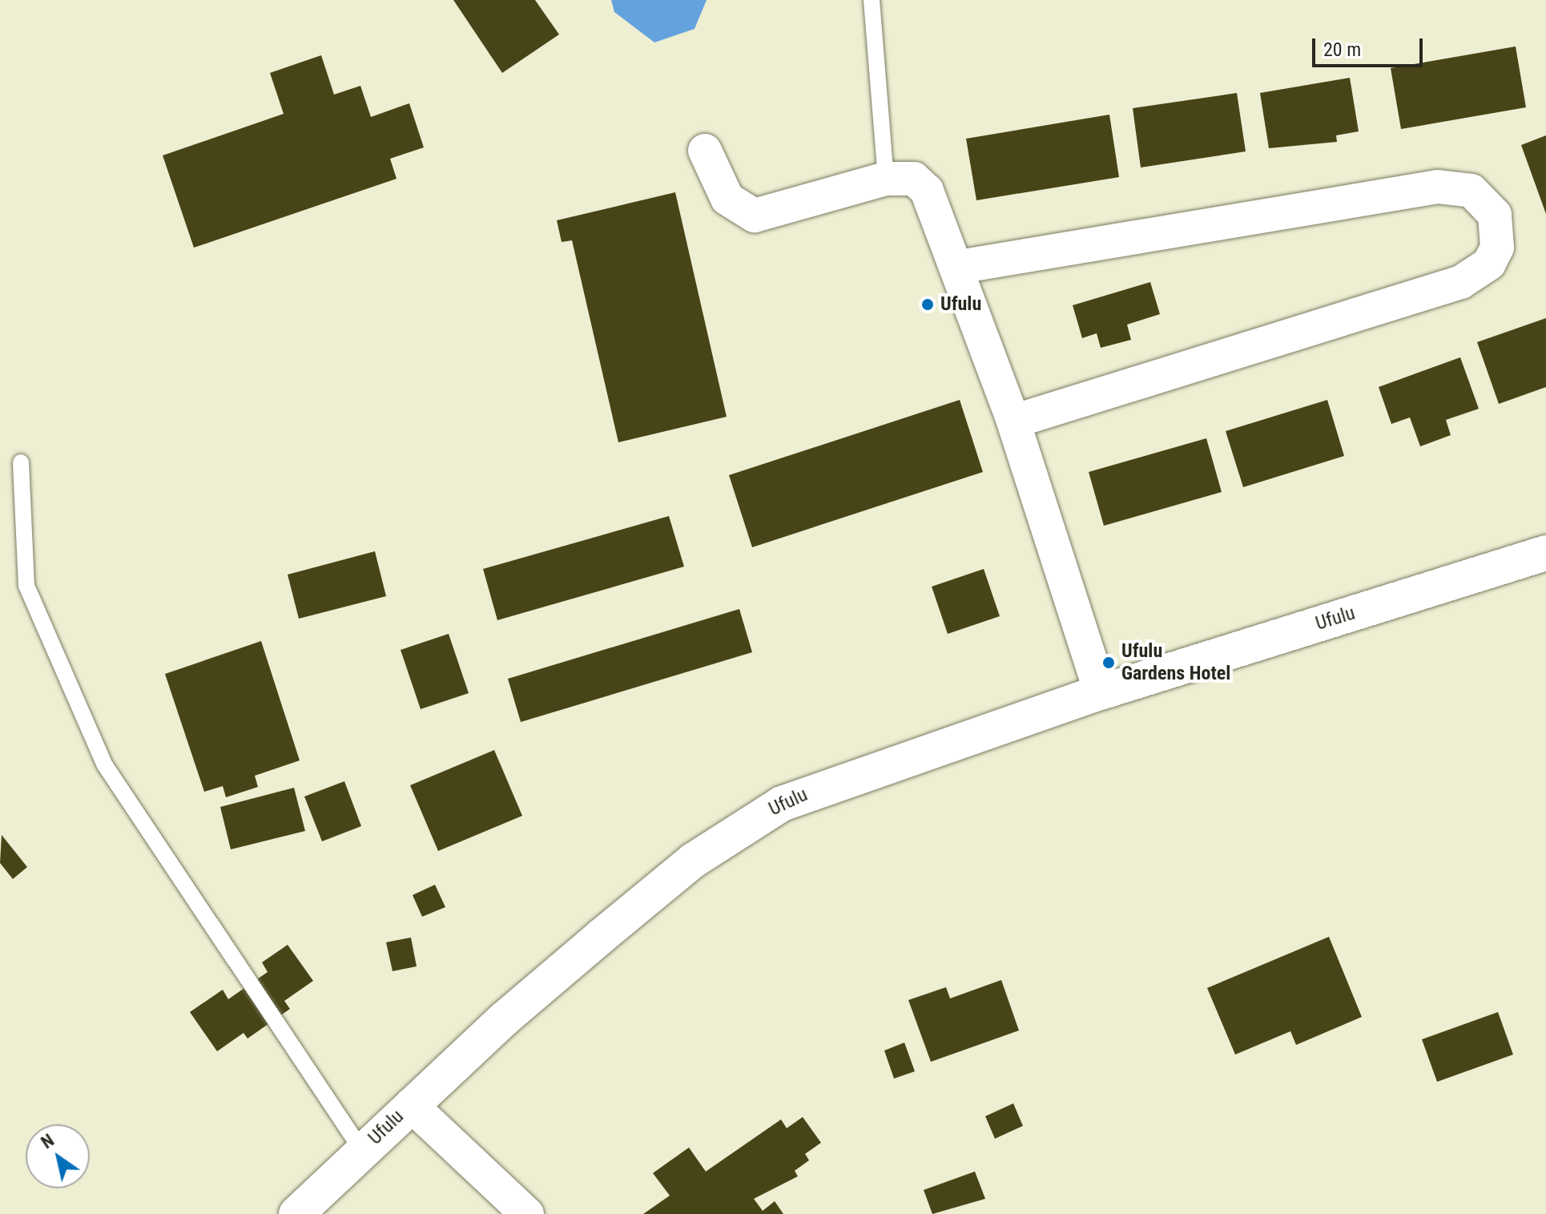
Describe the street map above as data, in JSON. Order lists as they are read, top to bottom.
{
  "streets": {
    "street": ["Ufulu"]
  },
  "places": ["Ufulu", "Ufulu Gardens Hotel"],
  "scale_bar": "20 m",
  "north": "top left"
}
